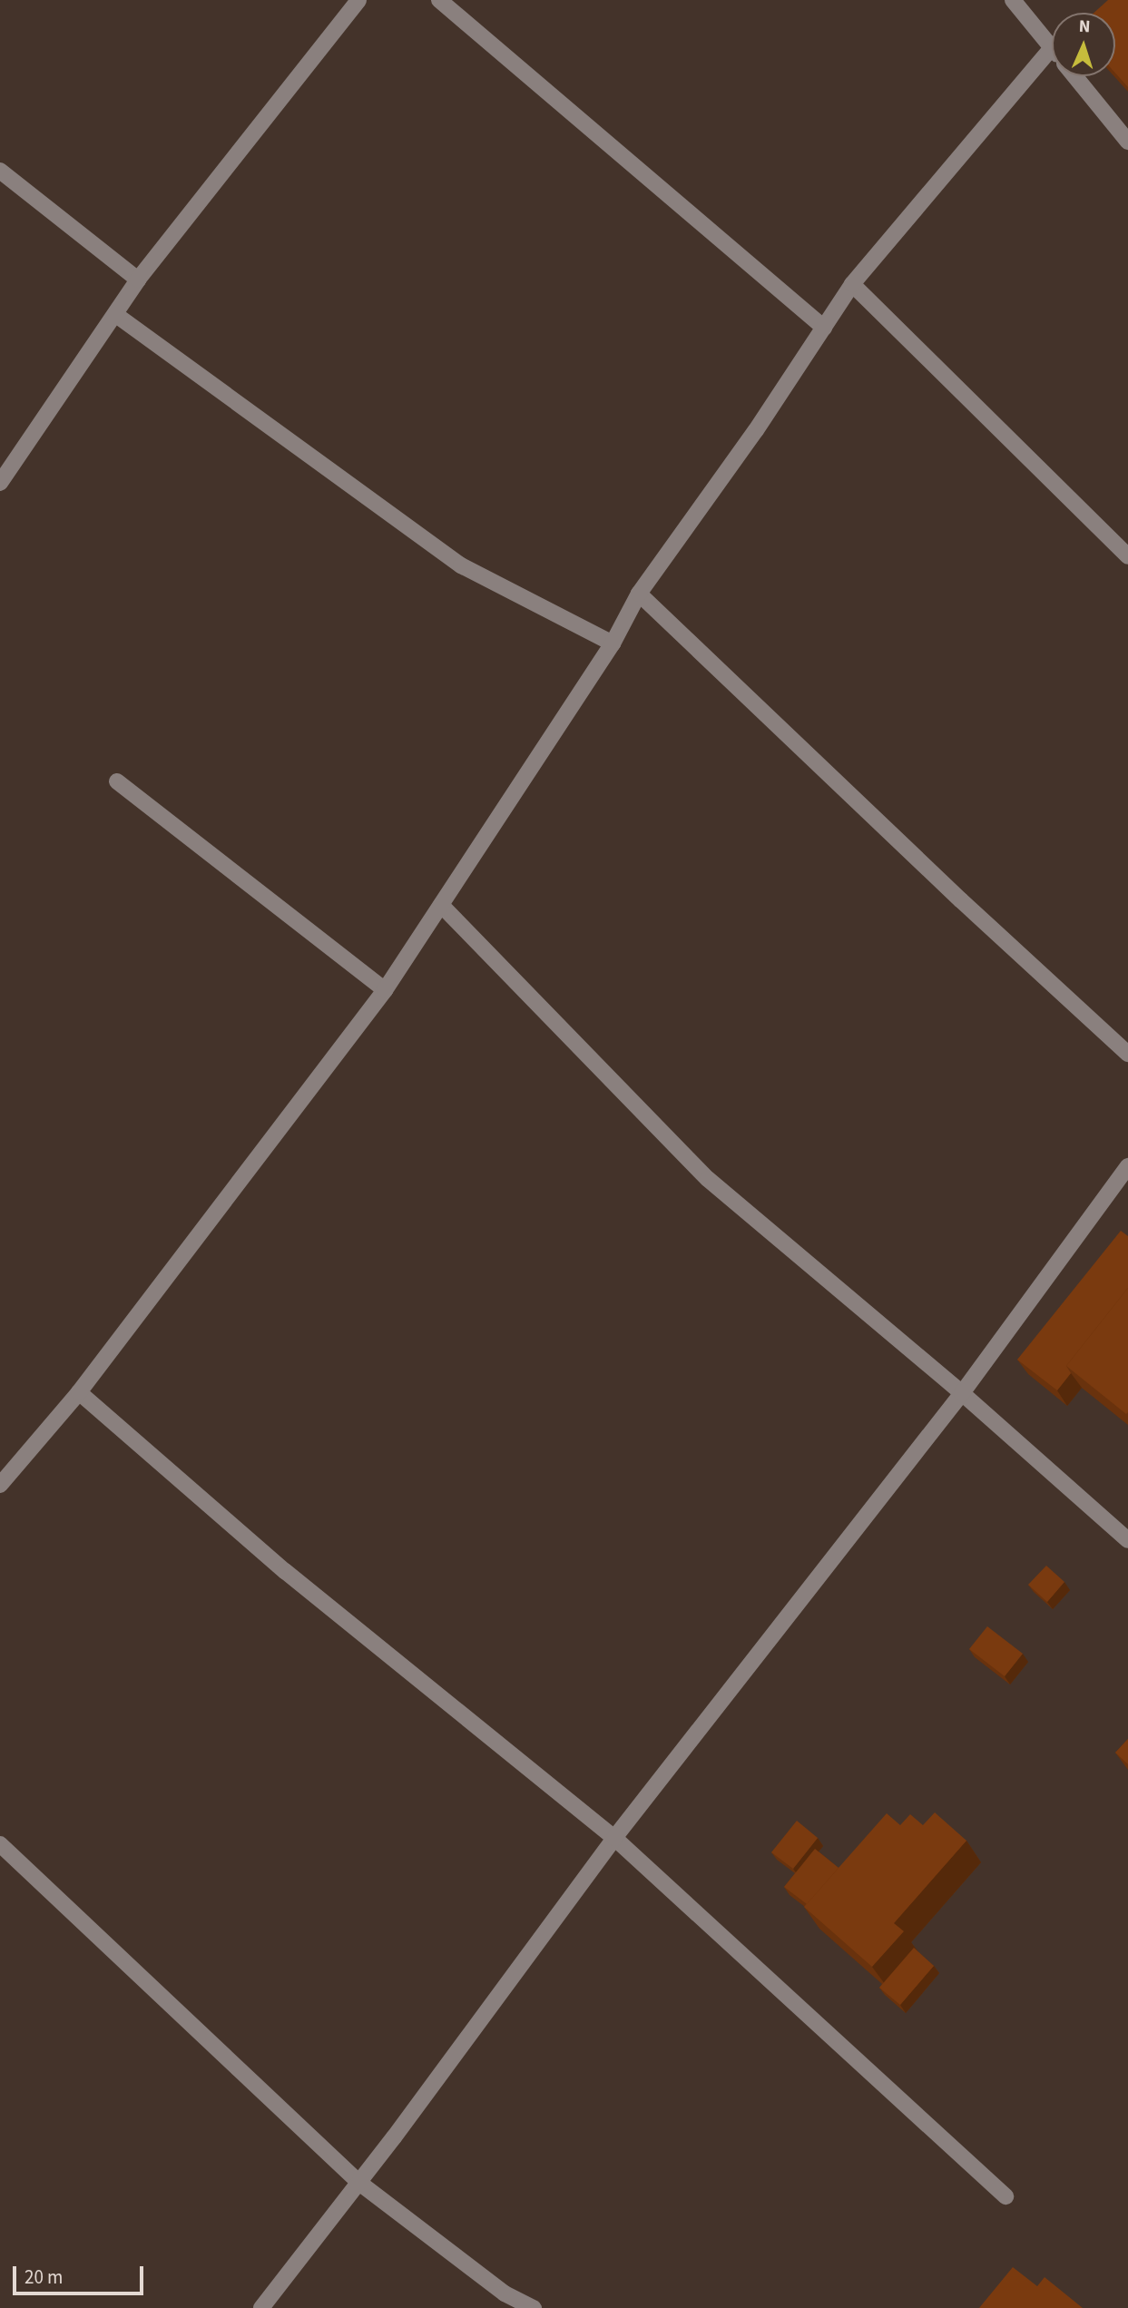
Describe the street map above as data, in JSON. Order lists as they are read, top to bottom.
{
  "scale_bar": "20 m",
  "north": "top"
}
